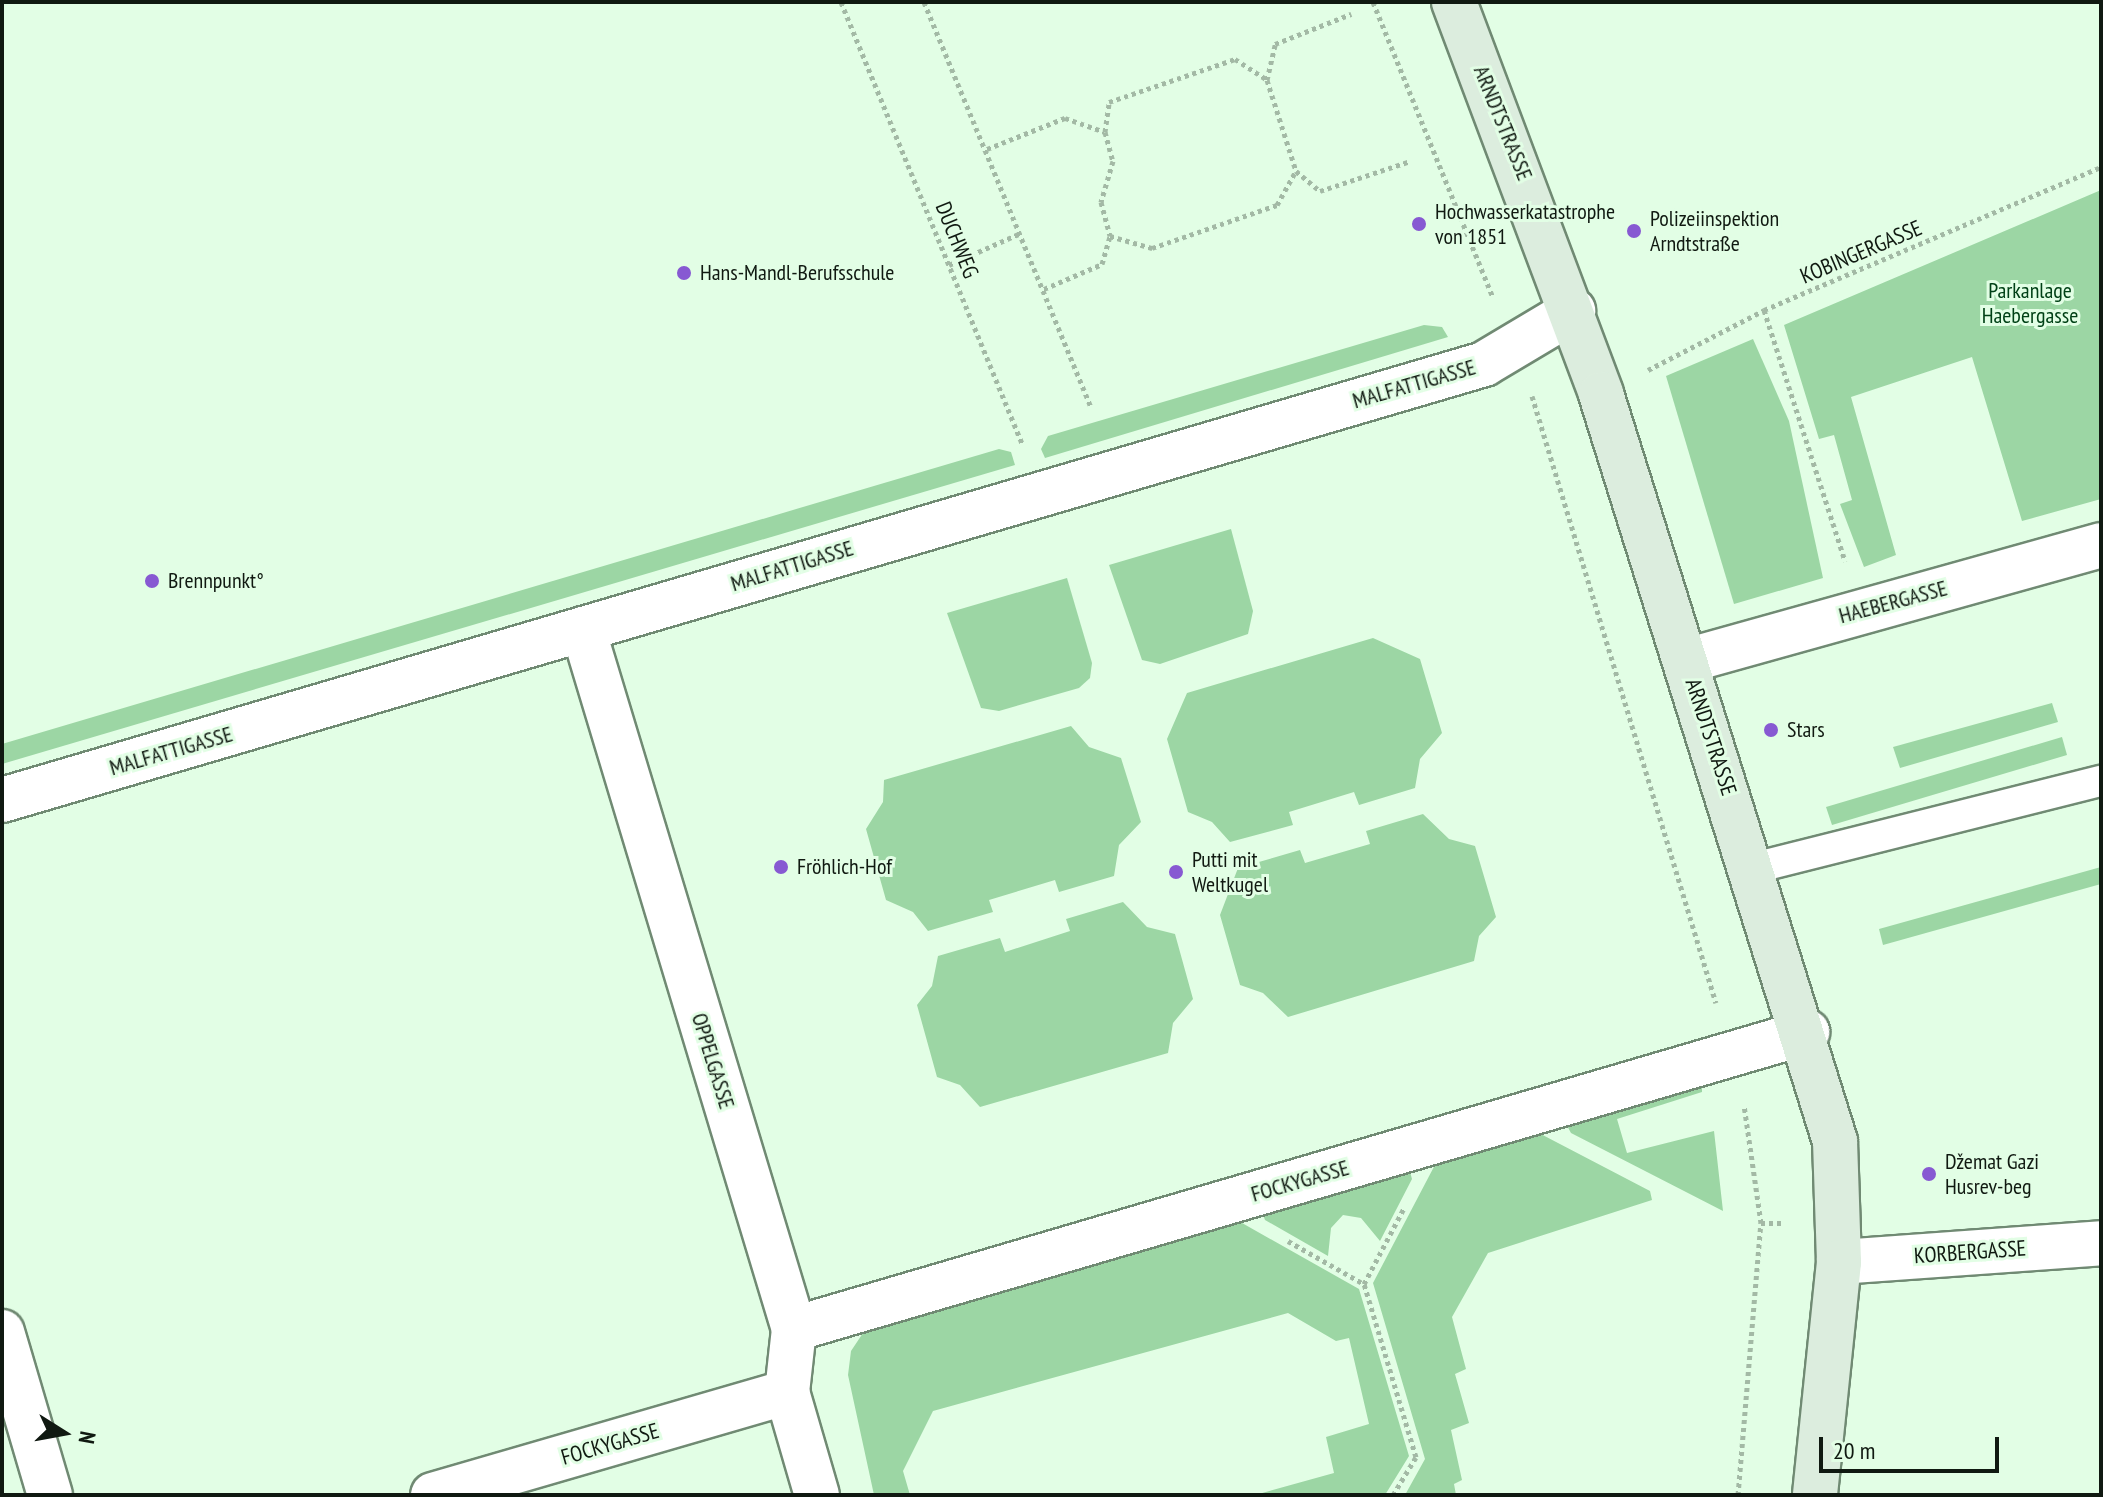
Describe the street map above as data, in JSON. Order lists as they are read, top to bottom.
{
  "streets": {
    "street": [
      "ARNDTSTRASSE",
      "MALFATTIGASSE",
      "HAEBERGASSE",
      "OPPELGASSE",
      "FOCKYGASSE",
      "KORBERGASSE"
    ],
    "path": ["DUCHWEG", "KOBINGERGASSE"]
  },
  "crossings": [
    ["ARNDTSTRASSE", "MALFATTIGASSE"],
    ["ARNDTSTRASSE", "HAEBERGASSE"],
    ["ARNDTSTRASSE", "FOCKYGASSE"],
    ["ARNDTSTRASSE", "KORBERGASSE"],
    ["DUCHWEG", "MALFATTIGASSE"],
    ["MALFATTIGASSE", "OPPELGASSE"],
    ["OPPELGASSE", "FOCKYGASSE"]
  ],
  "parks": ["Parkanlage Haebergasse"],
  "places": [
    "Hochwasserkatastrophe von 1851",
    "Polizeiinspektion Arndtstraße",
    "Hans-Mandl-Berufsschule",
    "Brennpunkt°",
    "Stars",
    "Fröhlich-Hof",
    "Putti mit Weltkugel",
    "Džemat Gazi Husrev-beg"
  ],
  "scale_bar": "20 m",
  "north": "right"
}
